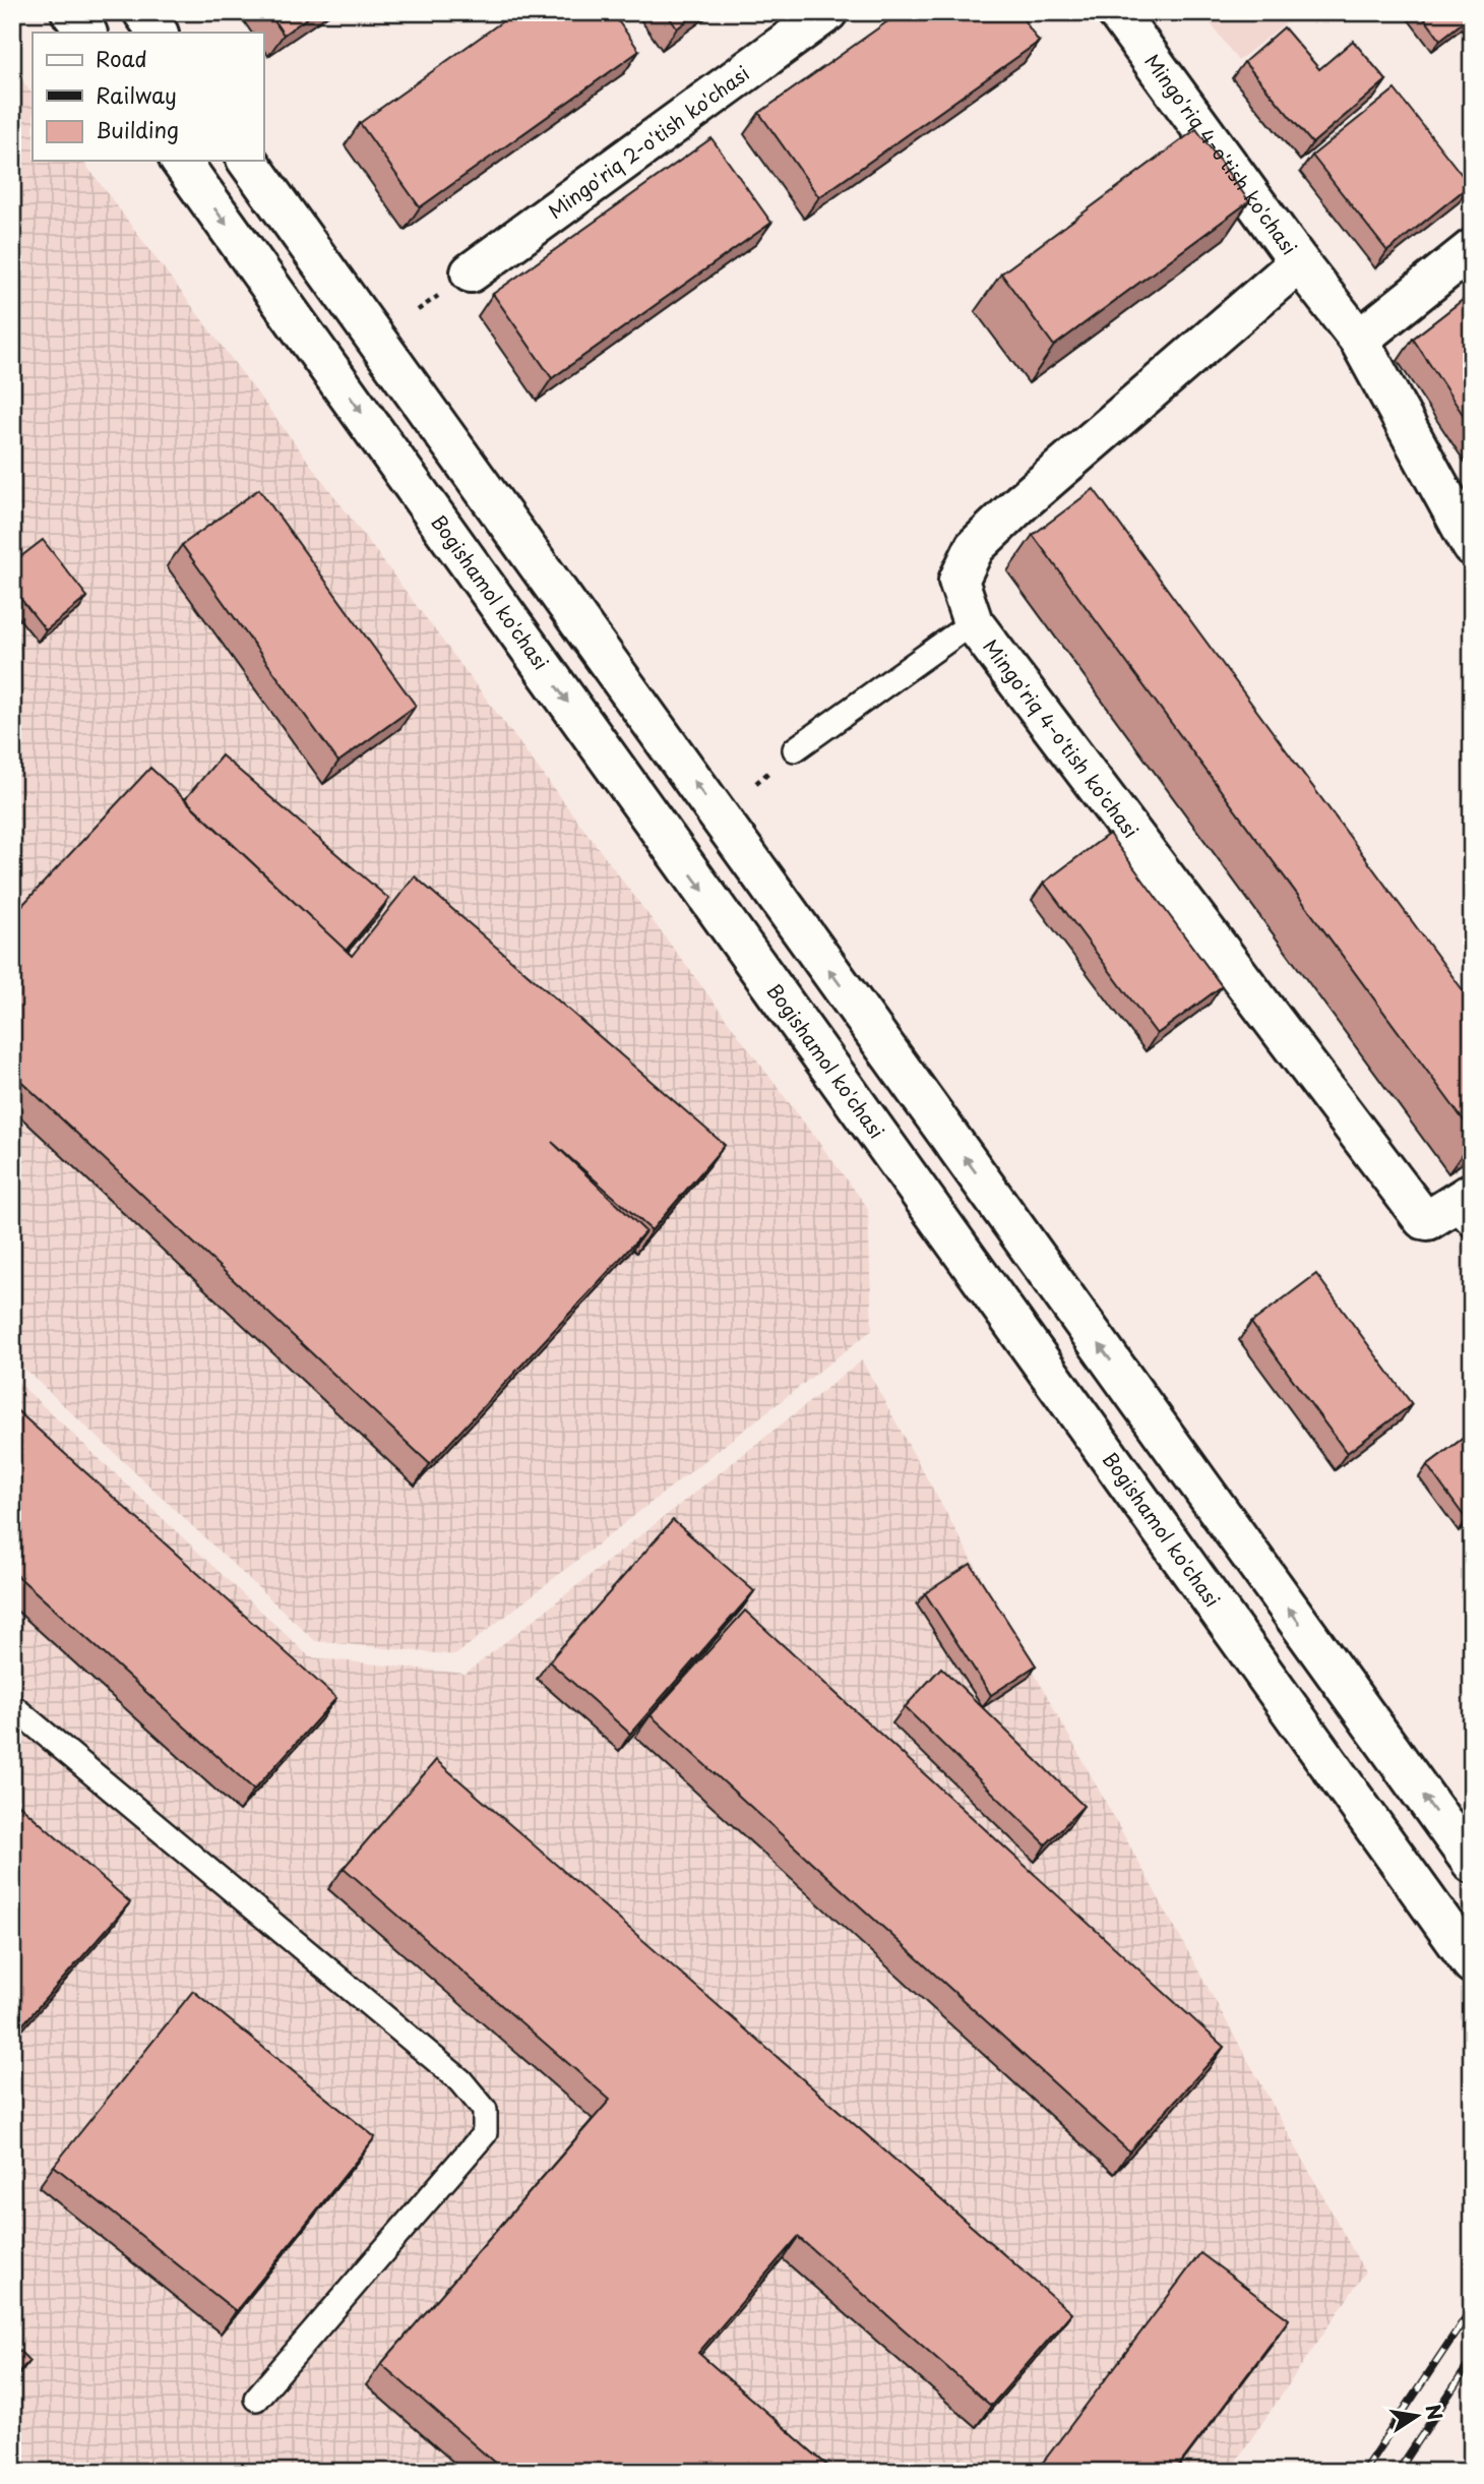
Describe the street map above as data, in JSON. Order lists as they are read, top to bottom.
{
  "streets": {
    "main road": ["Mingo'riq 2-o'tish ko'chasi", "Mingo'riq 4-o'tish ko'chasi", "Bogishamol ko'chasi"]
  },
  "legend": ["Road", "Railway", "Building"],
  "north": "right"
}
